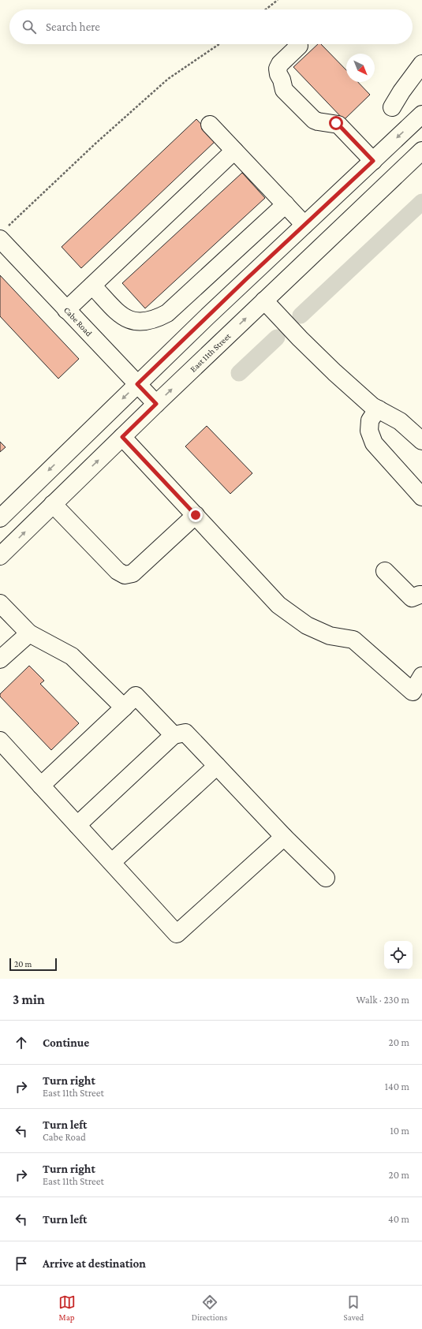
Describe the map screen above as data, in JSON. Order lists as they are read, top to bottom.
{
  "streets": {
    "main road": ["Cabe Road", "East 11th Street"]
  },
  "crossings": [
    ["Cabe Road", "East 11th Street"]
  ],
  "scale_bar": "20 m",
  "north": "bottom right",
  "page": {
    "search": "Search here",
    "scale": "20 m",
    "heading": ["3 min", "Walk · 230 m"],
    "list": [
      ["Continue", "20 m"],
      ["Turn right", "East 11th Street", "140 m"],
      ["Turn left", "Cabe Road", "10 m"],
      ["Turn right", "East 11th Street", "20 m"],
      ["Turn left", "40 m"],
      "Arrive at destination"
    ],
    "nav": ["Map", "Directions", "Saved"]
  }
}
